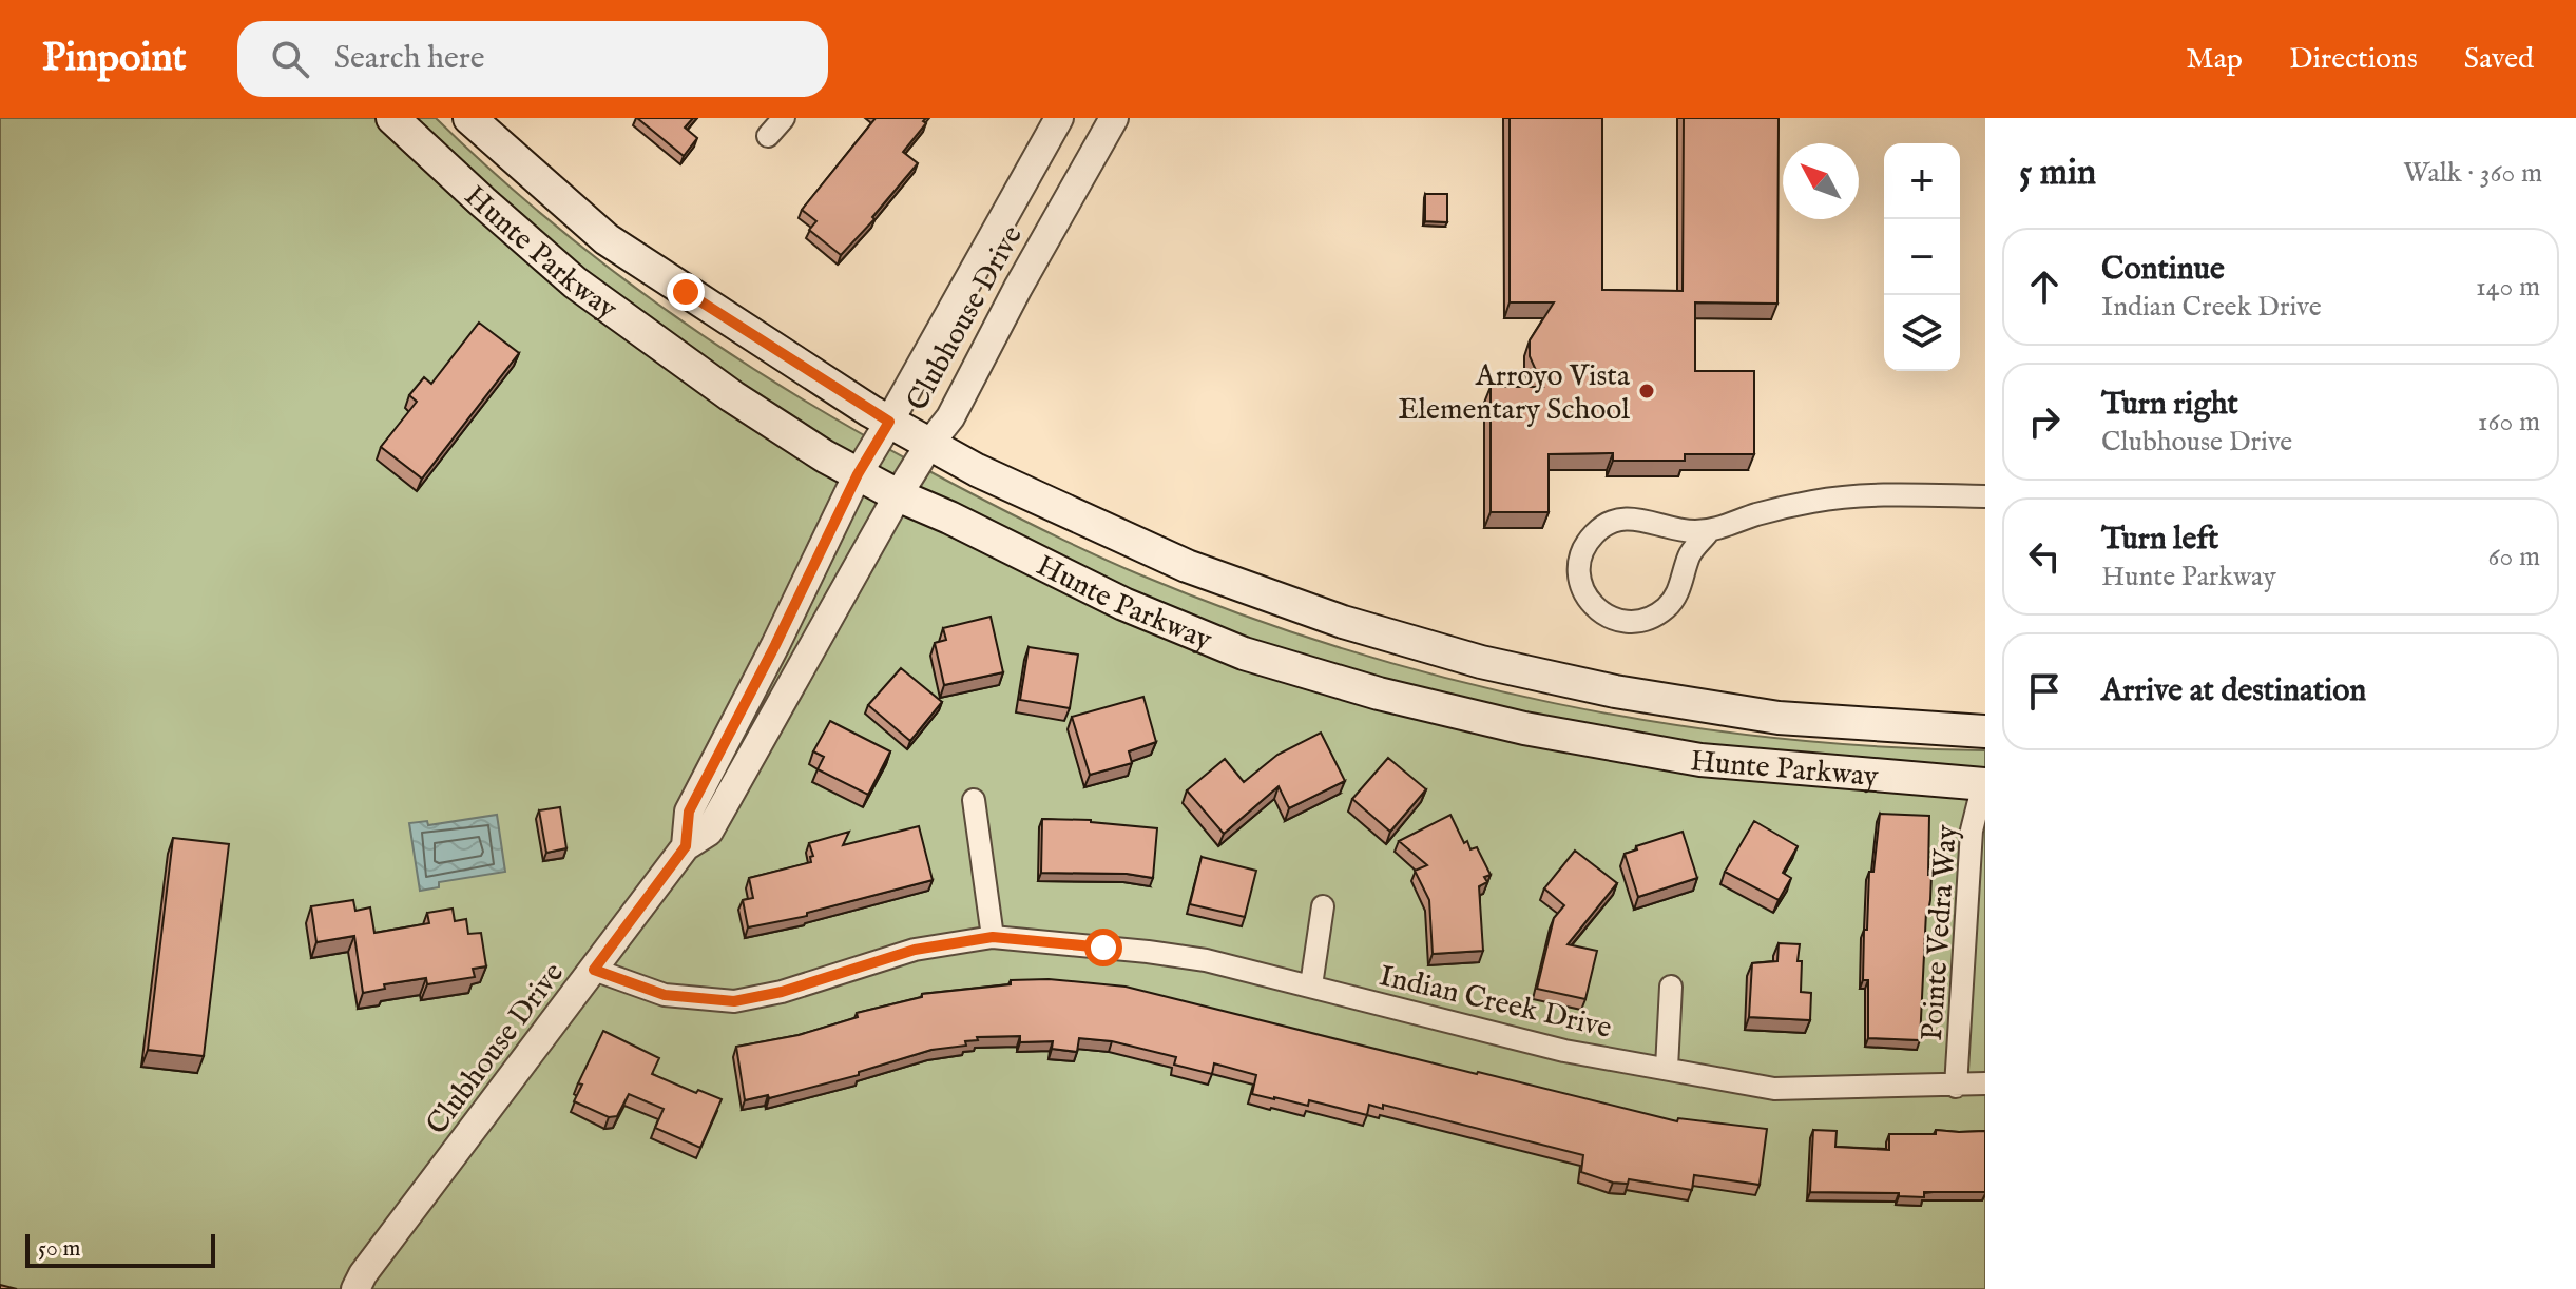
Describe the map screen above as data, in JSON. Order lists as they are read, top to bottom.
{
  "streets": {
    "main road": ["Hunte Parkway"],
    "street": ["Clubhouse Drive", "Pointe Vedra Way", "Indian Creek Drive"]
  },
  "crossings": [
    ["Hunte Parkway", "Clubhouse Drive"],
    ["Hunte Parkway", "Pointe Vedra Way"],
    ["Clubhouse Drive", "Indian Creek Drive"],
    ["Pointe Vedra Way", "Indian Creek Drive"]
  ],
  "places": ["Arroyo Vista Elementary School"],
  "scale_bar": "50 m",
  "north": "top left",
  "page": {
    "header": "Pinpoint",
    "search": "Search here",
    "nav": ["Map", "Directions", "Saved"],
    "heading": ["5 min", "Walk · 360 m"],
    "map_buttons": ["+", "−"],
    "list": [
      ["Continue", "Indian Creek Drive", "140 m"],
      ["Turn right", "Clubhouse Drive", "160 m"],
      ["Turn left", "Hunte Parkway", "60 m"],
      "Arrive at destination"
    ],
    "scale": "50 m"
  }
}
